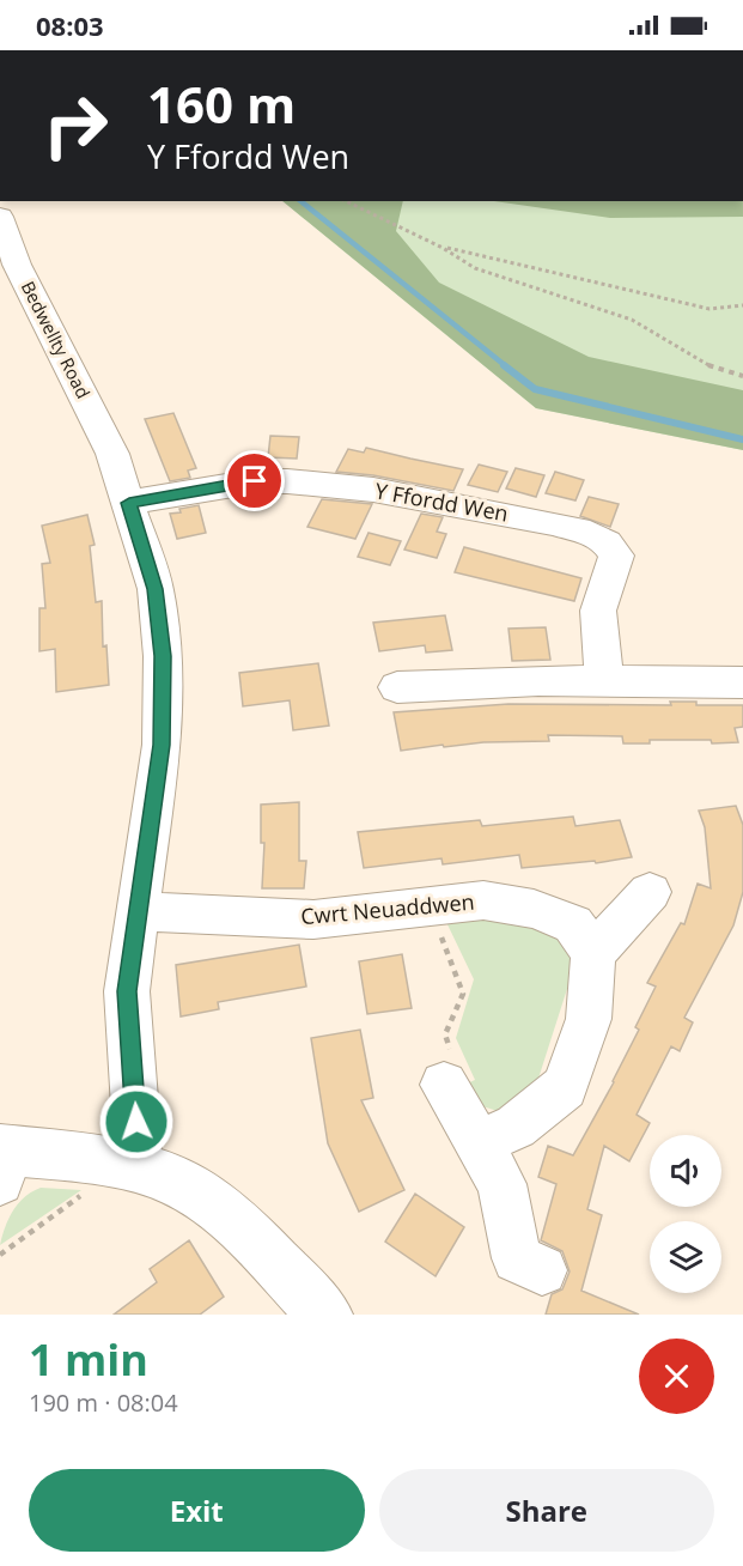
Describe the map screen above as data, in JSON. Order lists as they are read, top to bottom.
{
  "streets": {
    "street": ["Bedwellty Road", "Y Ffordd Wen", "Cwrt Neuaddwen"]
  },
  "crossings": [
    ["Bedwellty Road", "Y Ffordd Wen"],
    ["Bedwellty Road", "Cwrt Neuaddwen"]
  ],
  "page": {
    "status": "08:03",
    "turn": ["160 m", "Y Ffordd Wen"],
    "heading": ["1 min", "190 m · 08:04"],
    "buttons": ["Exit", "Share"]
  }
}
